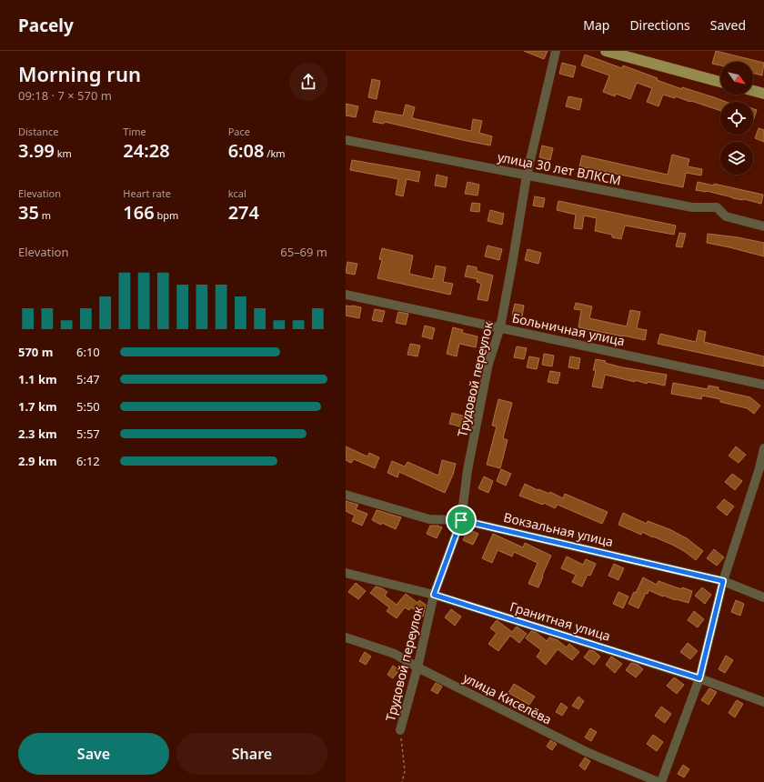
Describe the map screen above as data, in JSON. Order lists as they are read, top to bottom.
{
  "streets": {
    "street": [
      "улица 30 лет ВЛКСМ",
      "Больничная улица",
      "Трудовой переулок",
      "Вокзальная улица",
      "Гранитная улица",
      "улица Киселёва"
    ]
  },
  "crossings": [
    ["улица 30 лет ВЛКСМ", "Трудовой переулок"],
    ["Больничная улица", "Трудовой переулок"],
    ["Трудовой переулок", "Вокзальная улица"],
    ["Трудовой переулок", "Гранитная улица"],
    ["Трудовой переулок", "улица Киселёва"]
  ],
  "north": "bottom right",
  "page": {
    "header": "Pacely",
    "nav": ["Map", "Directions", "Saved"],
    "heading": ["Morning run", "09:18 · 7 × 570 m"],
    "stats": [
      ["Distance", "3.99 km"],
      ["Time", "24:28"],
      ["Pace", "6:08 /km"],
      ["Elevation", "35 m"],
      ["Heart rate", "166 bpm"],
      ["kcal", "274"]
    ],
    "chart": ["Elevation", "65–69 m"],
    "list": [
      {
        "name": "570 m",
        "note": "6:10"
      },
      {
        "name": "1.1 km",
        "note": "5:47"
      },
      {
        "name": "1.7 km",
        "note": "5:50"
      },
      {
        "name": "2.3 km",
        "note": "5:57"
      },
      {
        "name": "2.9 km",
        "note": "6:12"
      }
    ],
    "buttons": ["Save", "Share"]
  }
}
